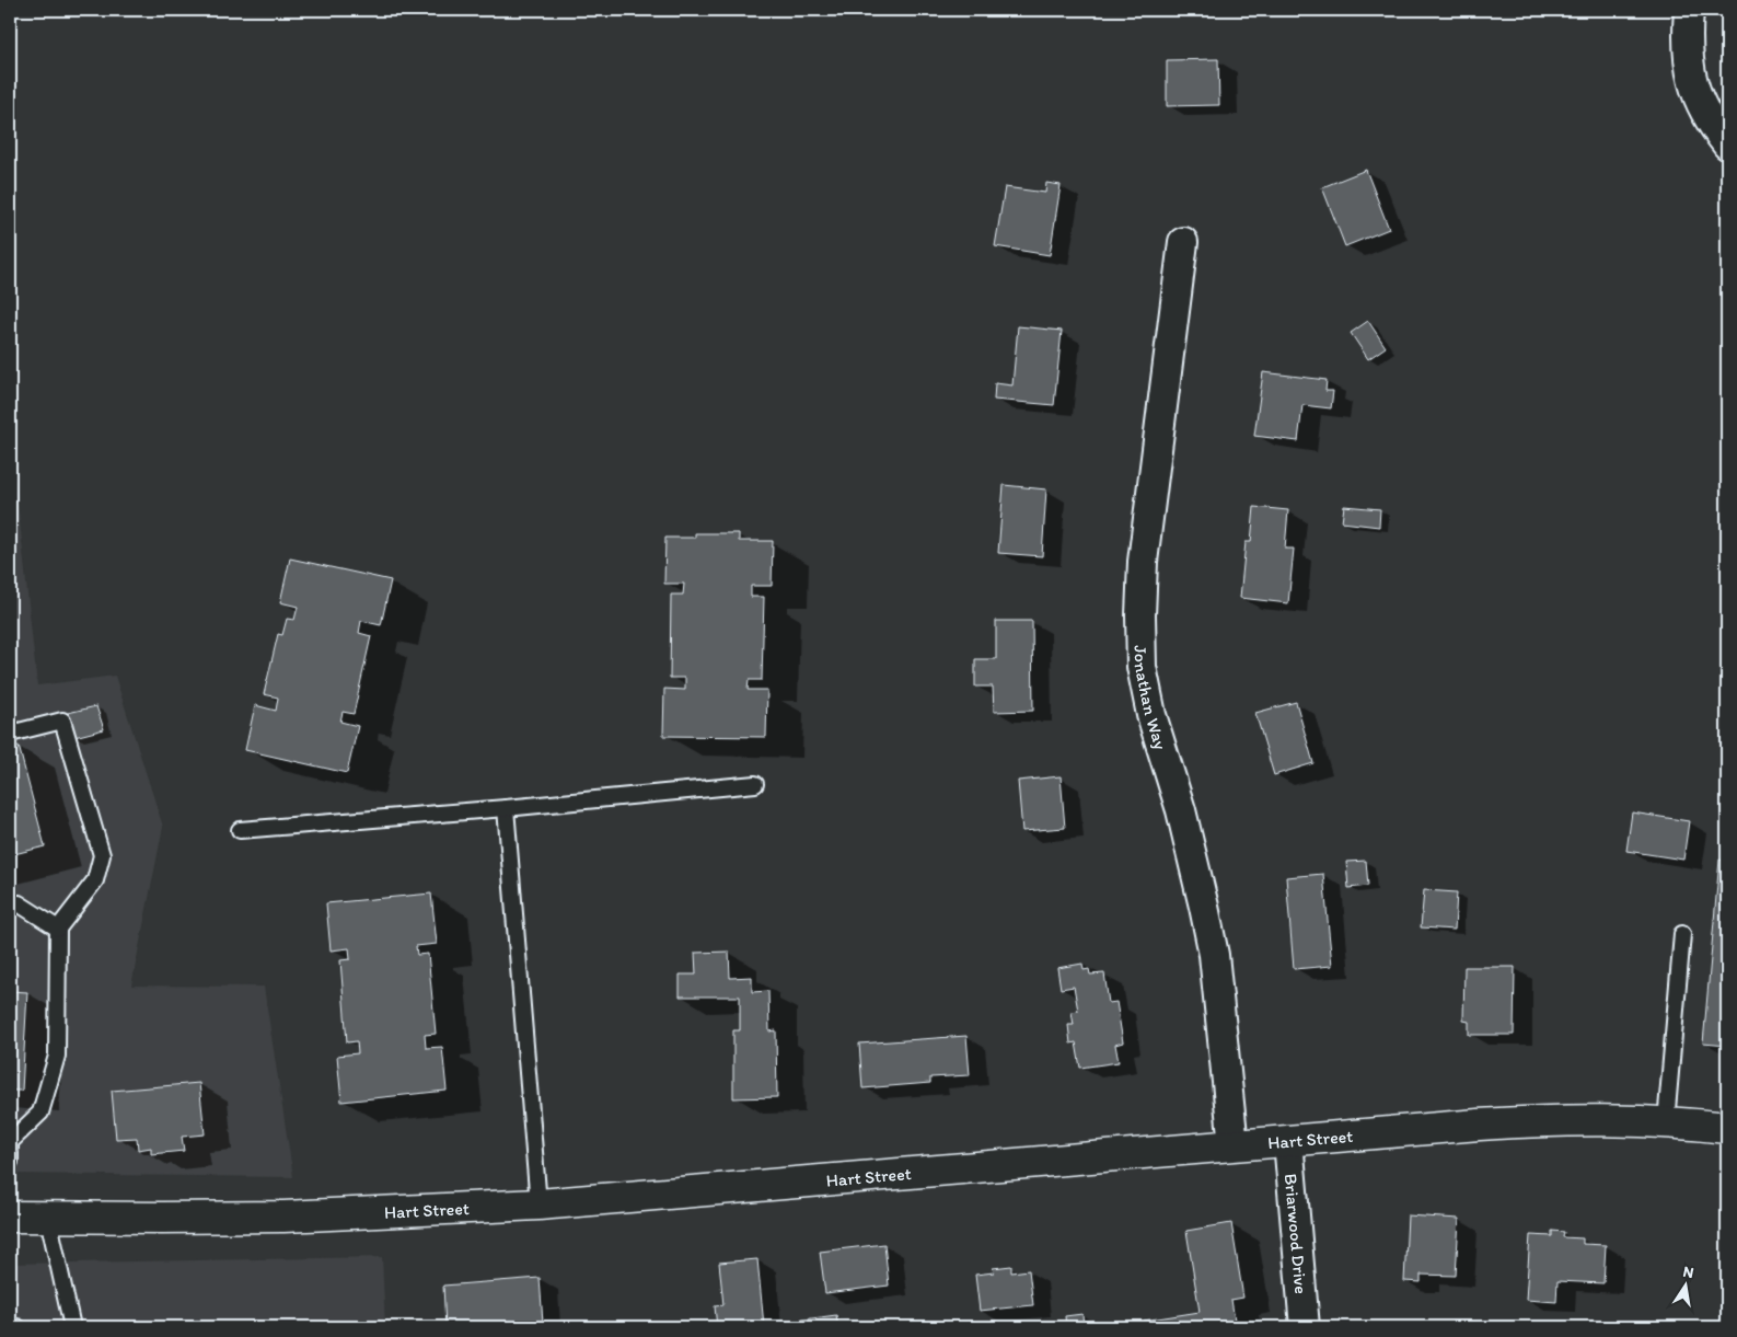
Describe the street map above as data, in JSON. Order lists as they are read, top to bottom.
{
  "streets": {
    "street": ["Jonathan Way", "Hart Street", "Briarwood Drive"]
  },
  "crossings": [
    ["Jonathan Way", "Hart Street"],
    ["Hart Street", "Briarwood Drive"]
  ],
  "north": "top"
}
